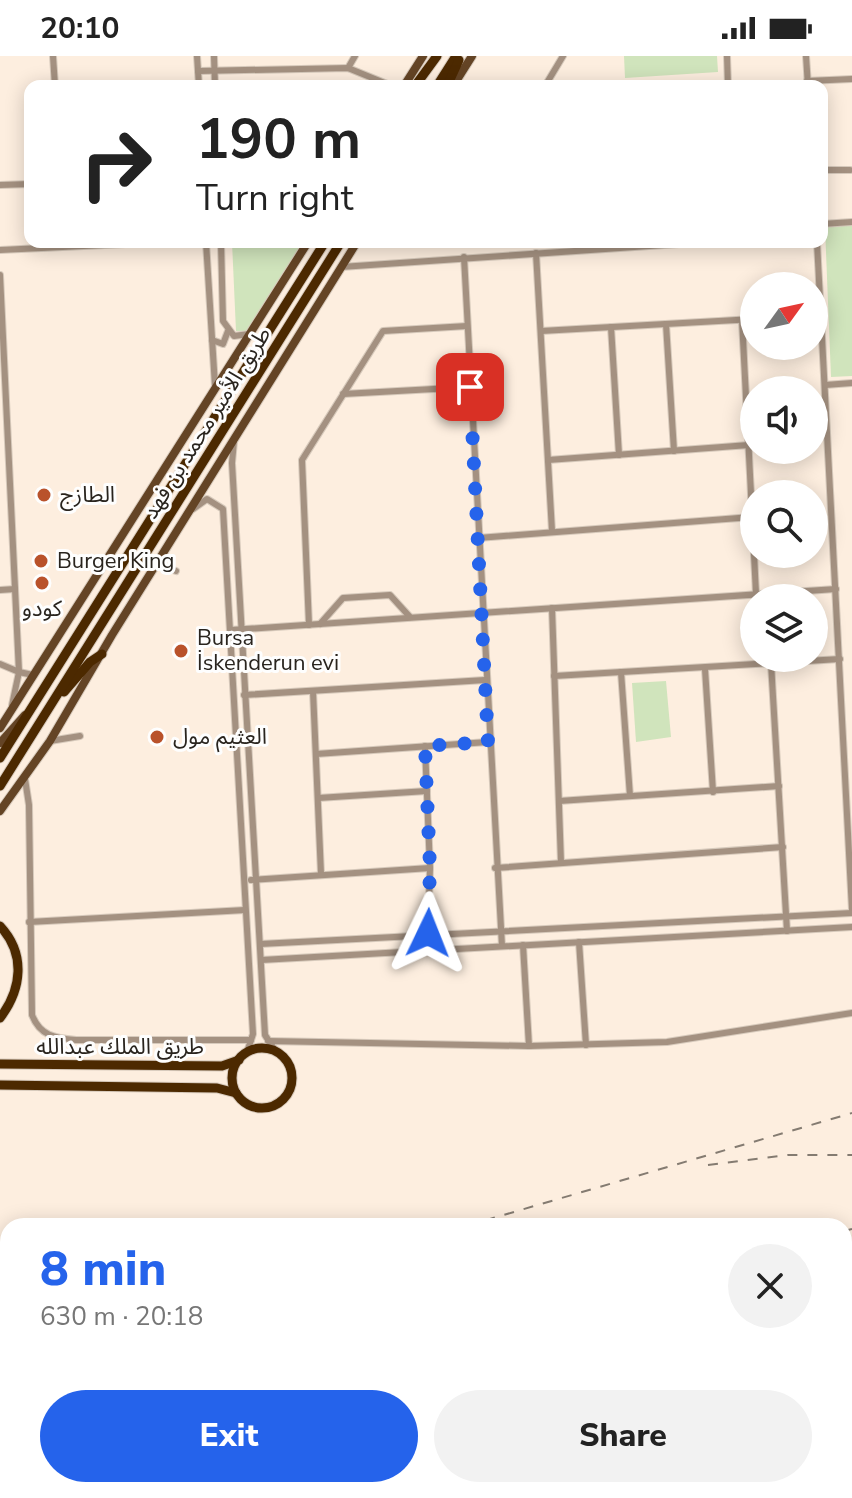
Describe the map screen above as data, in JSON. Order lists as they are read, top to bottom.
{
  "streets": {
    "highway": ["طريق الأمير محمد بن فهد", "طريق الملك عبدالله"]
  },
  "places": [
    "الطازج",
    "Burger King",
    "كودو",
    "Bursa İskenderun evi",
    "العثيم مول"
  ],
  "north": "top right",
  "page": {
    "status": "20:10",
    "turn": ["190 m", "Turn right"],
    "heading": ["8 min", "630 m · 20:18"],
    "buttons": ["Exit", "Share"]
  }
}
